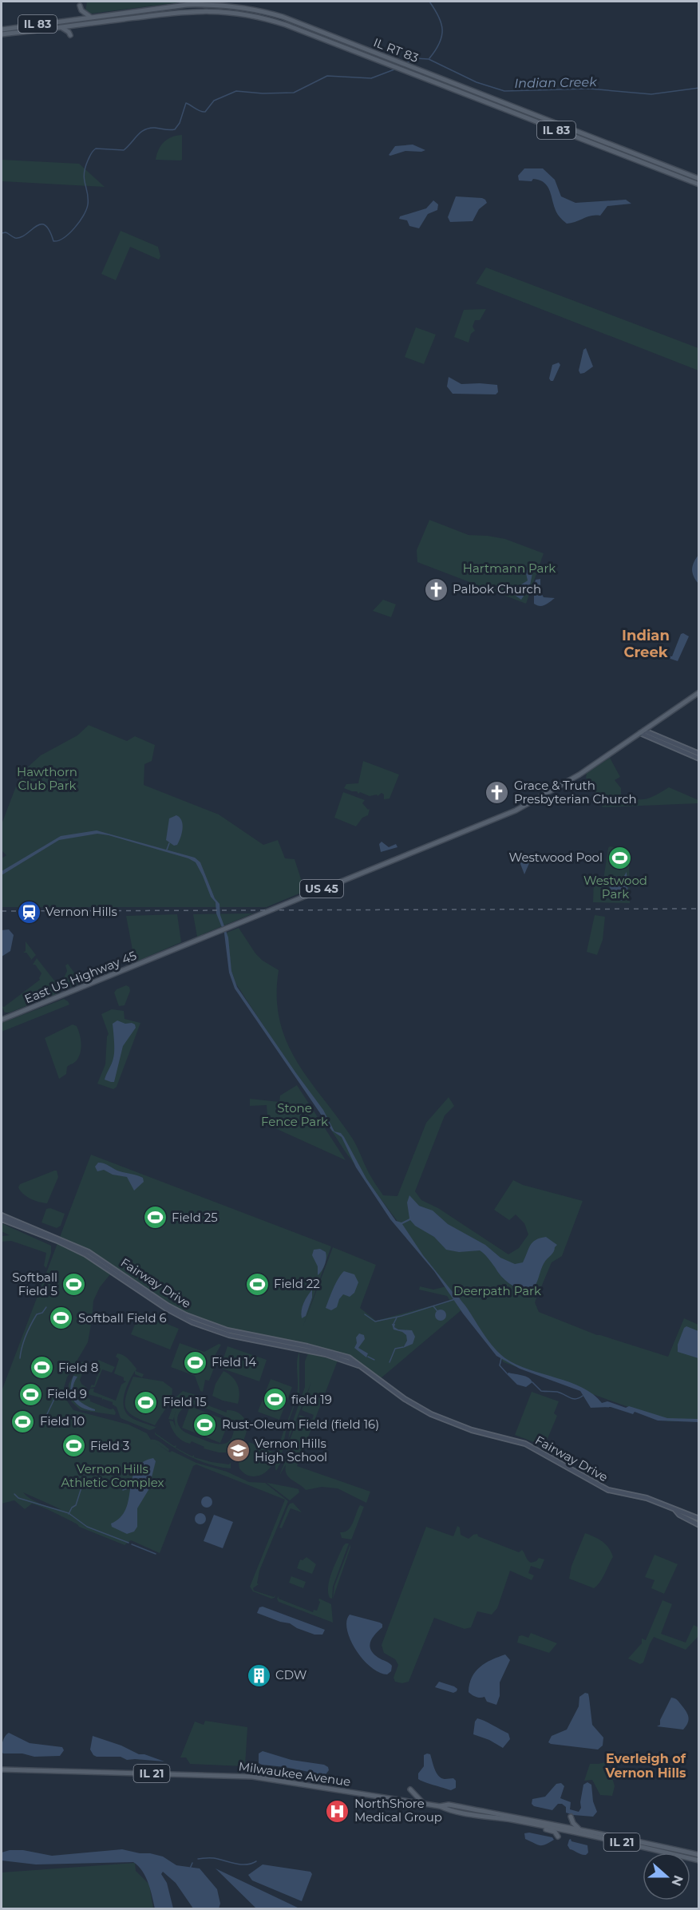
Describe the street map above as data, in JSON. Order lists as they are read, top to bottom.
{
  "streets": {
    "main road": [
      "IL 83",
      "IL RT 83",
      "US 45",
      "East US Highway 45",
      "Fairway Drive",
      "IL 21",
      "Milwaukee Avenue"
    ]
  },
  "crossings": [
    ["IL 83", "IL RT 83"],
    ["US 45", "East US Highway 45"]
  ],
  "districts": ["Indian Creek", "Everleigh of Vernon Hills"],
  "water": ["Indian Creek"],
  "parks": [
    "Hartmann Park",
    "Hawthorn Club Park",
    "Westwood Park",
    "Stone Fence Park",
    "Deerpath Park",
    "Vernon Hills Athletic Complex"
  ],
  "places": {
    "church": ["Palbok Church", "Grace & Truth Presbyterian Church"],
    "sports": [
      "Westwood Pool",
      "Field 25",
      "Field 22",
      "Softball Field 5",
      "Softball Field 6",
      "Field 14",
      "Field 8",
      "Field 9",
      "field 19",
      "Field 15",
      "Field 10",
      "Rust-Oleum Field (field 16)",
      "Field 3"
    ],
    "station": ["Vernon Hills"],
    "school or university": ["Vernon Hills High School"],
    "building": ["CDW"],
    "hospital": ["NorthShore Medical Group"]
  },
  "north": "right"
}
